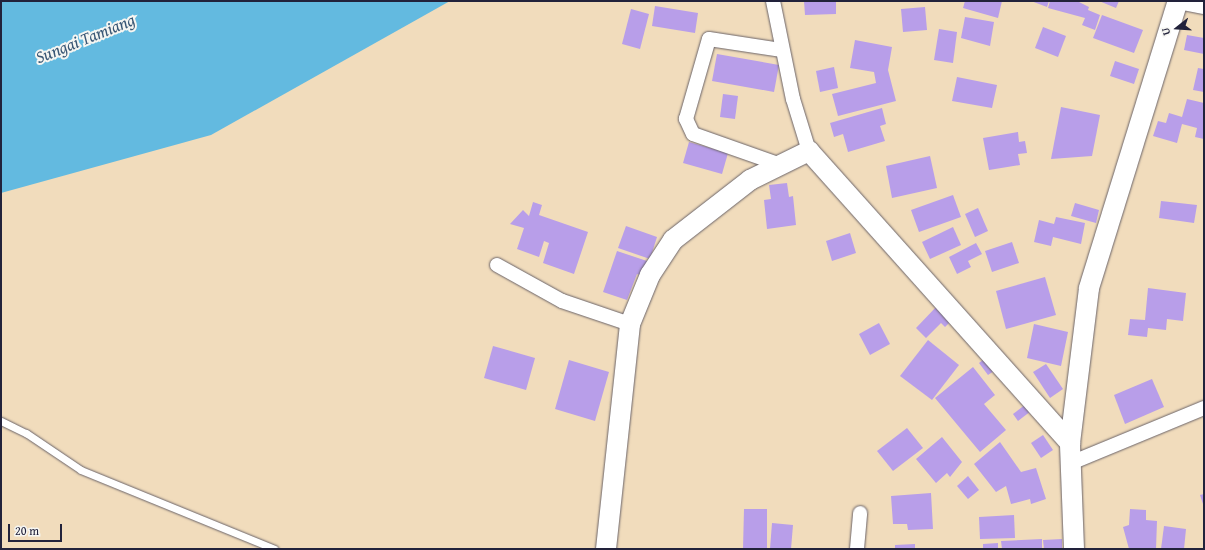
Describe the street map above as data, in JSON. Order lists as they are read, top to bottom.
{
  "water": ["Sungai Tamiang"],
  "scale_bar": "20 m",
  "north": "left"
}
